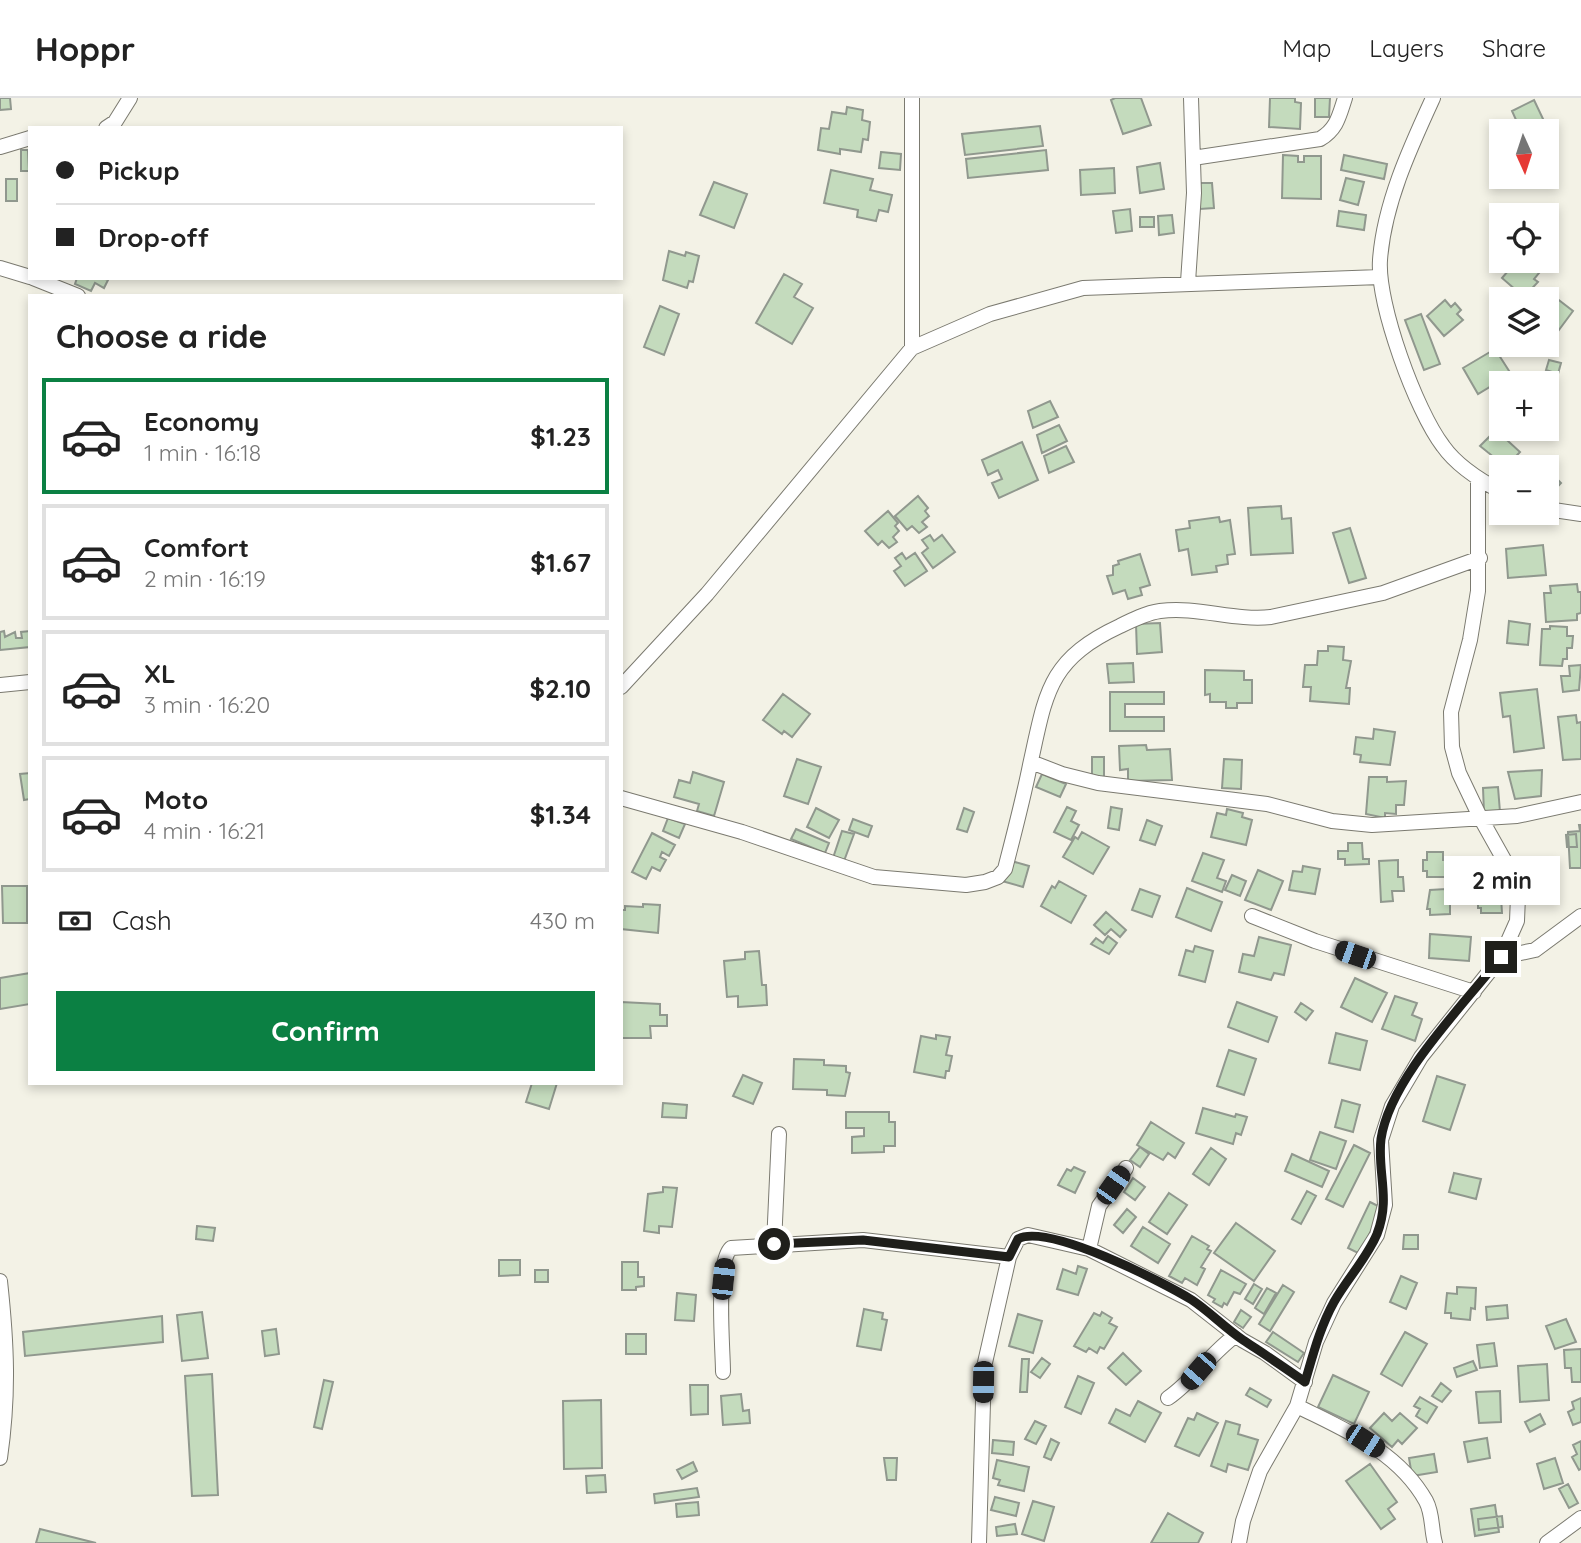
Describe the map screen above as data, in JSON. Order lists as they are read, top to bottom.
{
  "north": "bottom",
  "page": {
    "header": "Hoppr",
    "nav": ["Map", "Layers", "Share"],
    "map_buttons": ["+", "−"],
    "banner": ["Pickup", "Drop-off"],
    "heading": "Choose a ride",
    "list": [
      {
        "name": "Economy",
        "note": "1 min · 16:18",
        "value": "$1.23"
      },
      {
        "name": "Comfort",
        "note": "2 min · 16:19",
        "value": "$1.67"
      },
      {
        "name": "XL",
        "note": "3 min · 16:20",
        "value": "$2.10"
      },
      {
        "name": "Moto",
        "note": "4 min · 16:21",
        "value": "$1.34"
      }
    ],
    "bubble": "2 min",
    "pay": ["Cash", "430 m"],
    "buttons": "Confirm"
  }
}
